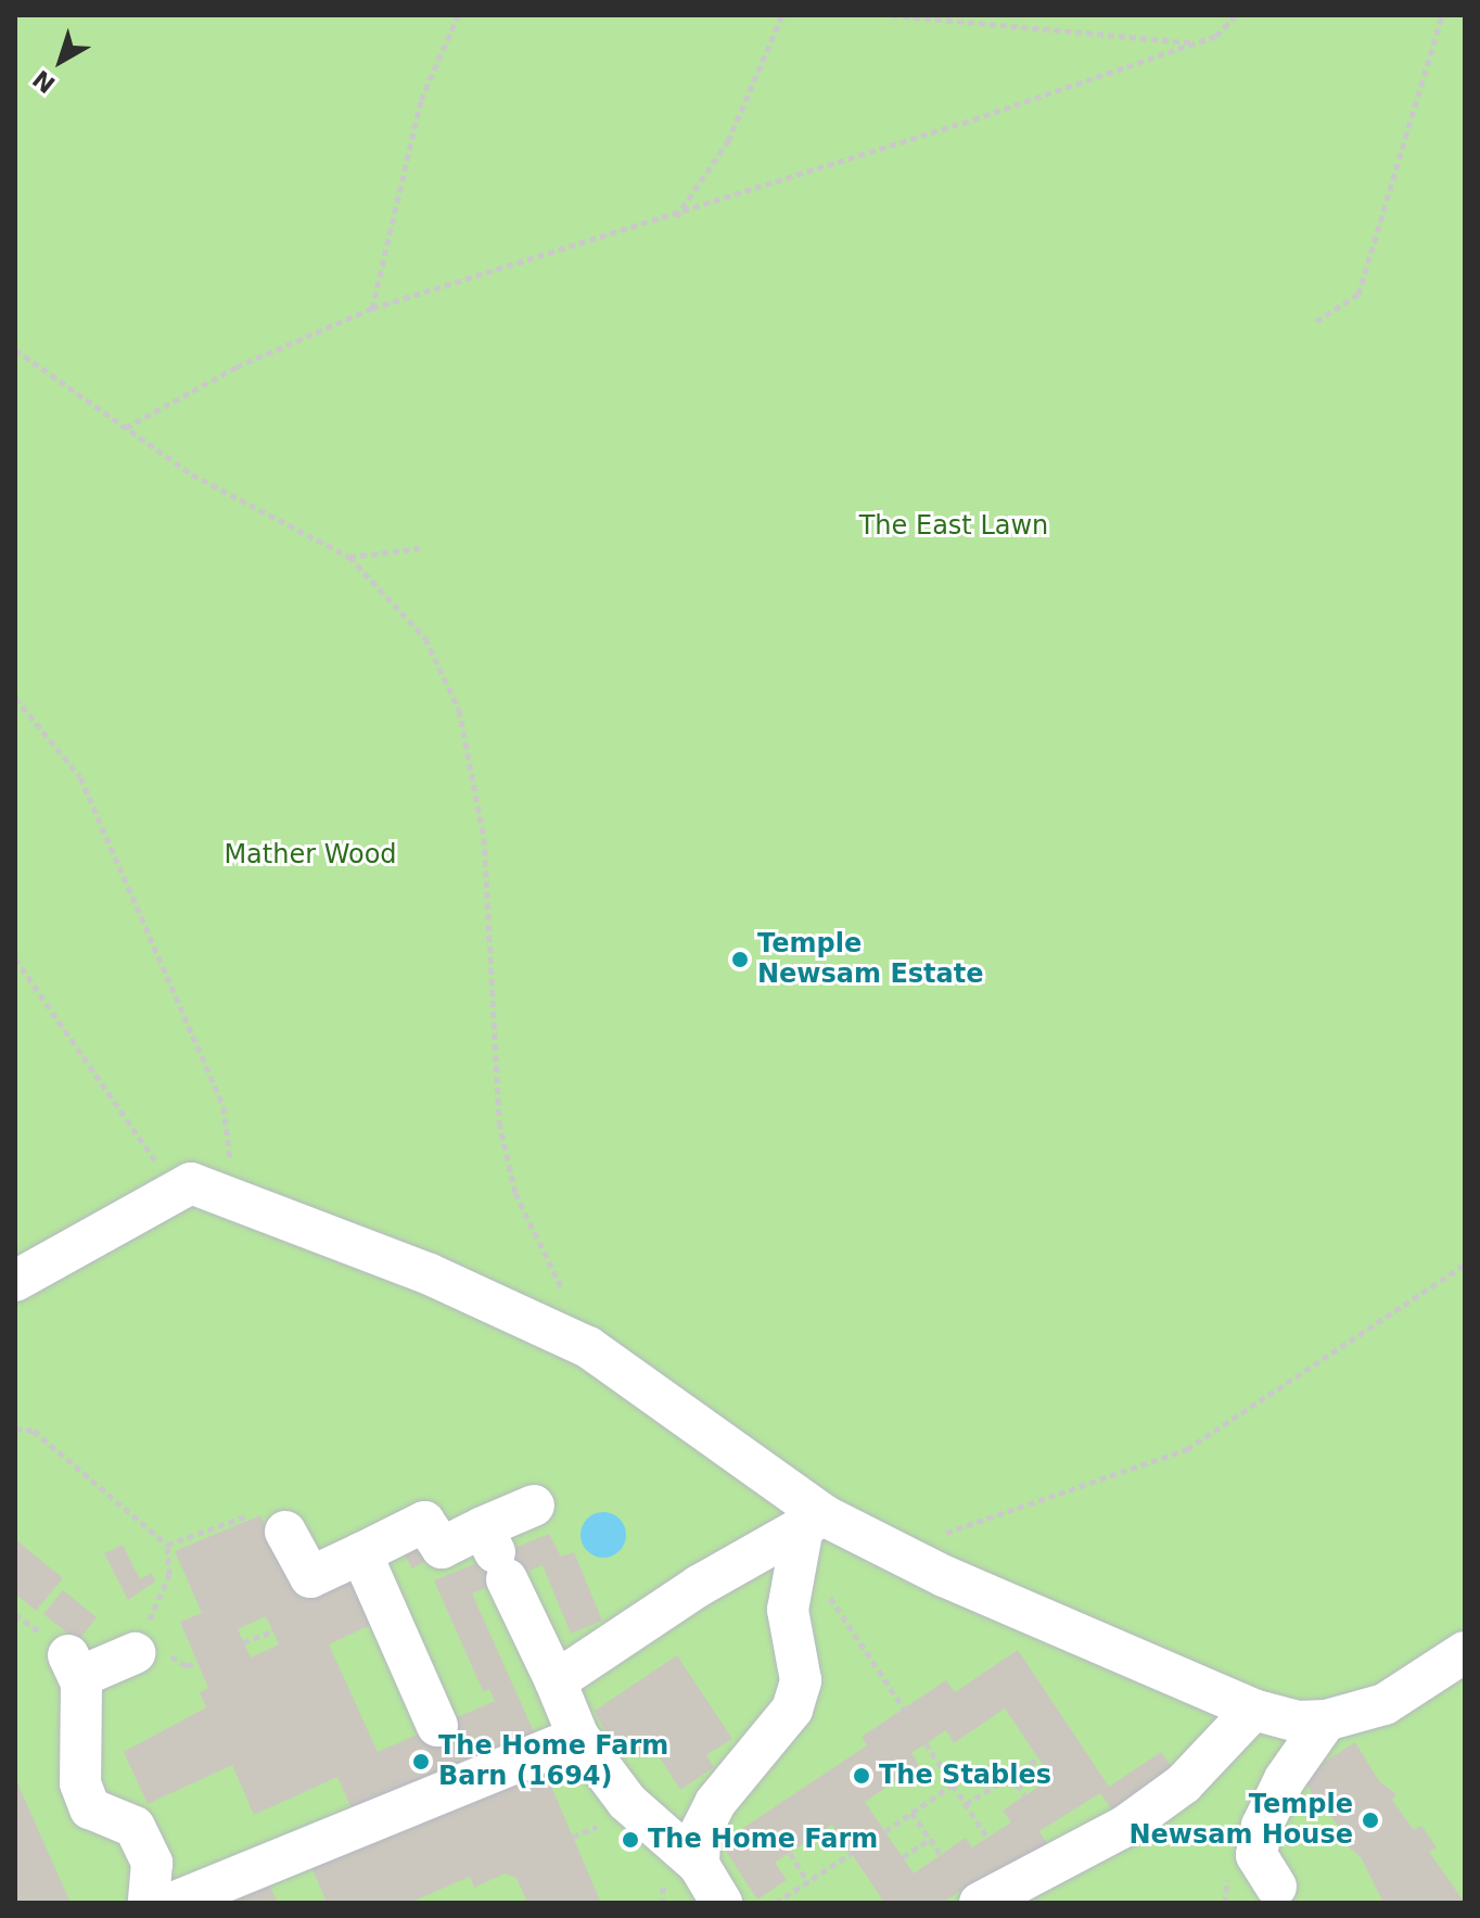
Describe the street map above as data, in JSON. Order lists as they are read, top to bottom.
{
  "parks": ["The East Lawn", "Mather Wood"],
  "places": [
    "Temple Newsam Estate",
    "The Home Farm Barn (1694)",
    "The Stables",
    "Temple Newsam House",
    "The Home Farm"
  ],
  "north": "bottom left"
}
